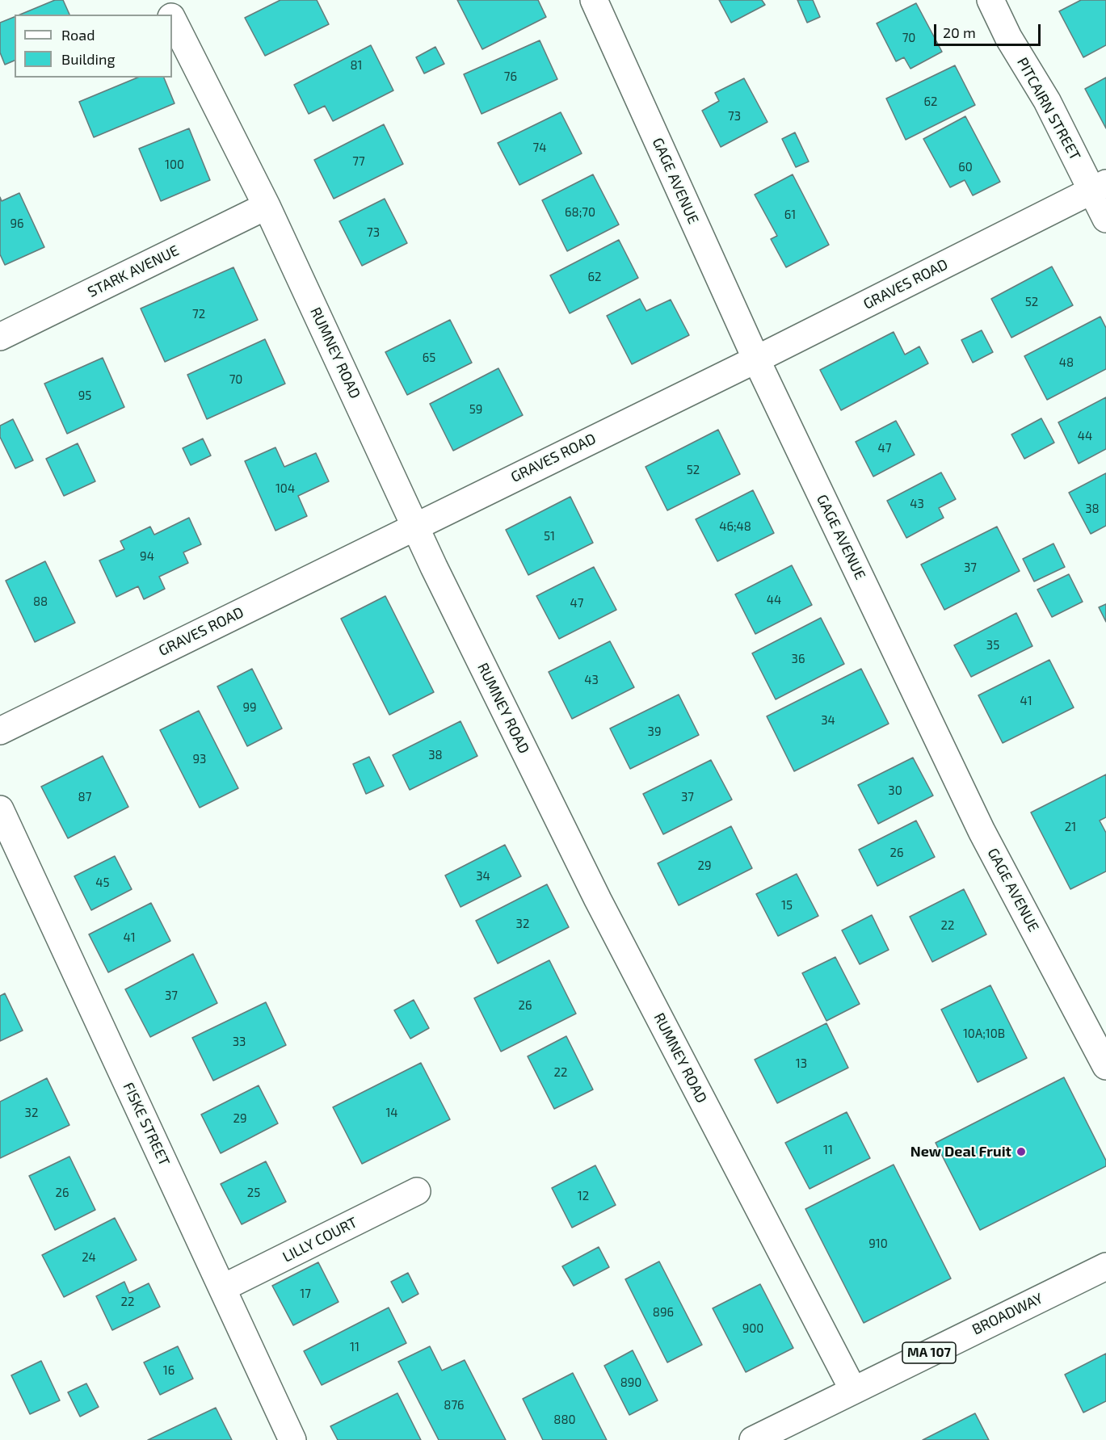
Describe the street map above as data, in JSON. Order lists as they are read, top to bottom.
{
  "streets": {
    "street": [
      "PITCAIRN STREET",
      "GAGE AVENUE",
      "STARK AVENUE",
      "GRAVES ROAD",
      "RUMNEY ROAD",
      "FISKE STREET",
      "LILLY COURT",
      "BROADWAY",
      "MA 107"
    ]
  },
  "crossings": [
    ["PITCAIRN STREET", "GRAVES ROAD"],
    ["GAGE AVENUE", "GRAVES ROAD"],
    ["STARK AVENUE", "RUMNEY ROAD"],
    ["GRAVES ROAD", "RUMNEY ROAD"],
    ["RUMNEY ROAD", "BROADWAY"],
    ["FISKE STREET", "LILLY COURT"]
  ],
  "places": ["New Deal Fruit"],
  "house_numbers": [
    "70",
    "81",
    "76",
    "62",
    "73",
    "74",
    "77",
    "100",
    "60",
    "68;70",
    "61",
    "96",
    "73",
    "62",
    "52",
    "72",
    "65",
    "48",
    "70",
    "95",
    "59",
    "44",
    "47",
    "52",
    "104",
    "43",
    "38",
    "46;48",
    "51",
    "94",
    "37",
    "44",
    "88",
    "47",
    "35",
    "36",
    "43",
    "41",
    "99",
    "34",
    "39",
    "38",
    "93",
    "30",
    "87",
    "37",
    "21",
    "26",
    "29",
    "34",
    "45",
    "15",
    "32",
    "22",
    "41",
    "37",
    "26",
    "10A;10B",
    "33",
    "13",
    "22",
    "32",
    "14",
    "29",
    "11",
    "26",
    "25",
    "12",
    "910",
    "24",
    "17",
    "22",
    "896",
    "900",
    "11",
    "16",
    "890",
    "876",
    "880"
  ],
  "legend": ["Road", "Building"],
  "scale_bar": "20 m"
}
